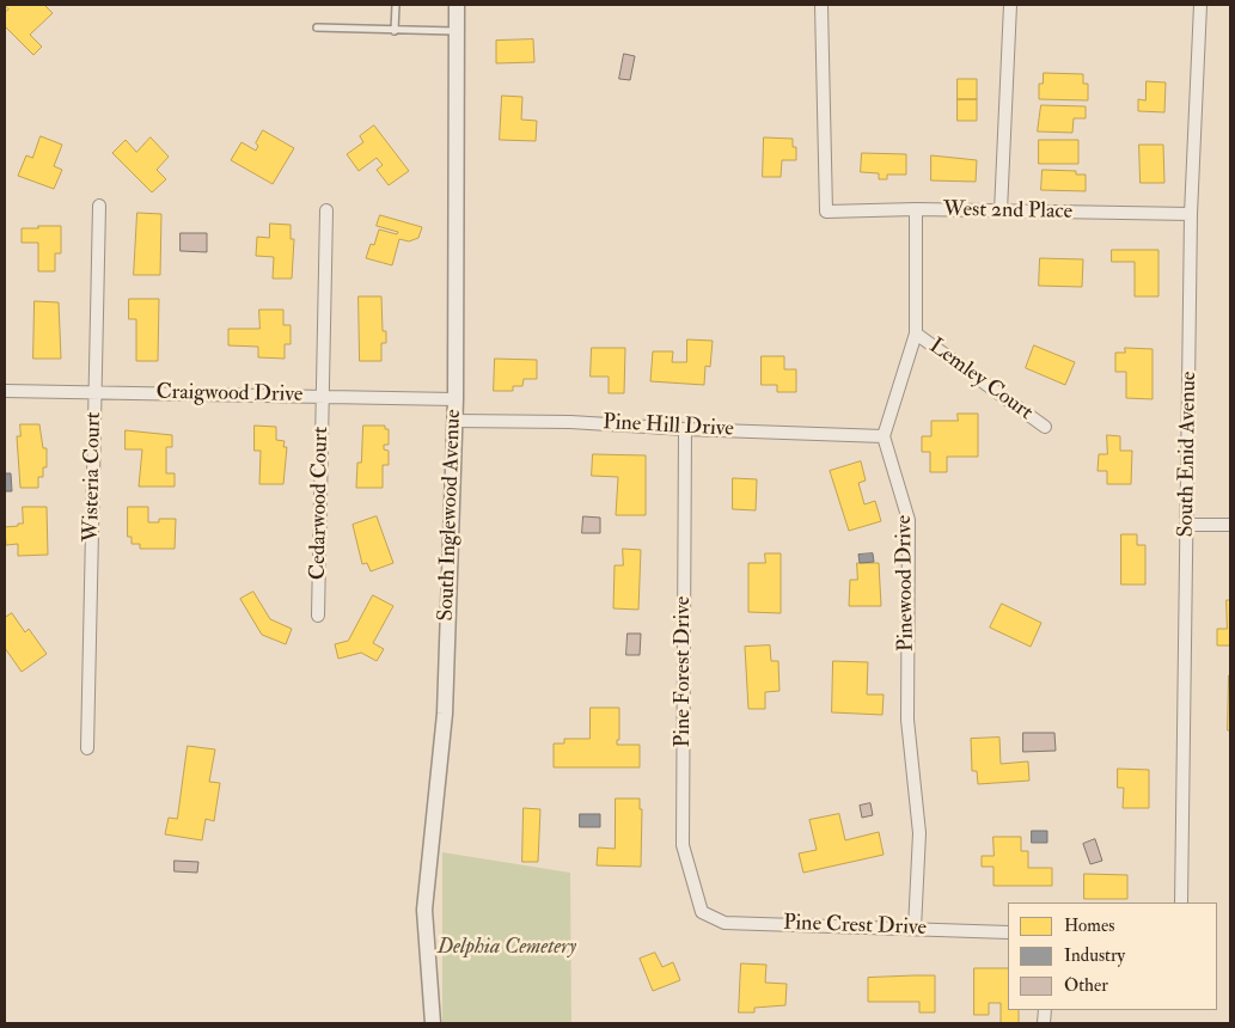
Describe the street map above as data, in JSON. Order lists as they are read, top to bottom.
{
  "streets": {
    "street": [
      "West 2nd Place",
      "Lemley Court",
      "Craigwood Drive",
      "Pine Hill Drive",
      "South Enid Avenue",
      "Wisteria Court",
      "Cedarwood Court",
      "South Inglewood Avenue",
      "Pinewood Drive",
      "Pine Forest Drive",
      "Pine Crest Drive"
    ]
  },
  "crossings": [
    ["West 2nd Place", "South Enid Avenue"],
    ["Craigwood Drive", "Wisteria Court"],
    ["Craigwood Drive", "Cedarwood Court"],
    ["Craigwood Drive", "South Inglewood Avenue"],
    ["Pine Hill Drive", "South Inglewood Avenue"],
    ["Pine Hill Drive", "Pinewood Drive"],
    ["Pine Hill Drive", "Pine Forest Drive"],
    ["Pinewood Drive", "Pine Crest Drive"],
    ["Pine Forest Drive", "Pine Crest Drive"]
  ],
  "parks": ["Delphia Cemetery"],
  "legend": ["Homes", "Industry", "Other"]
}
